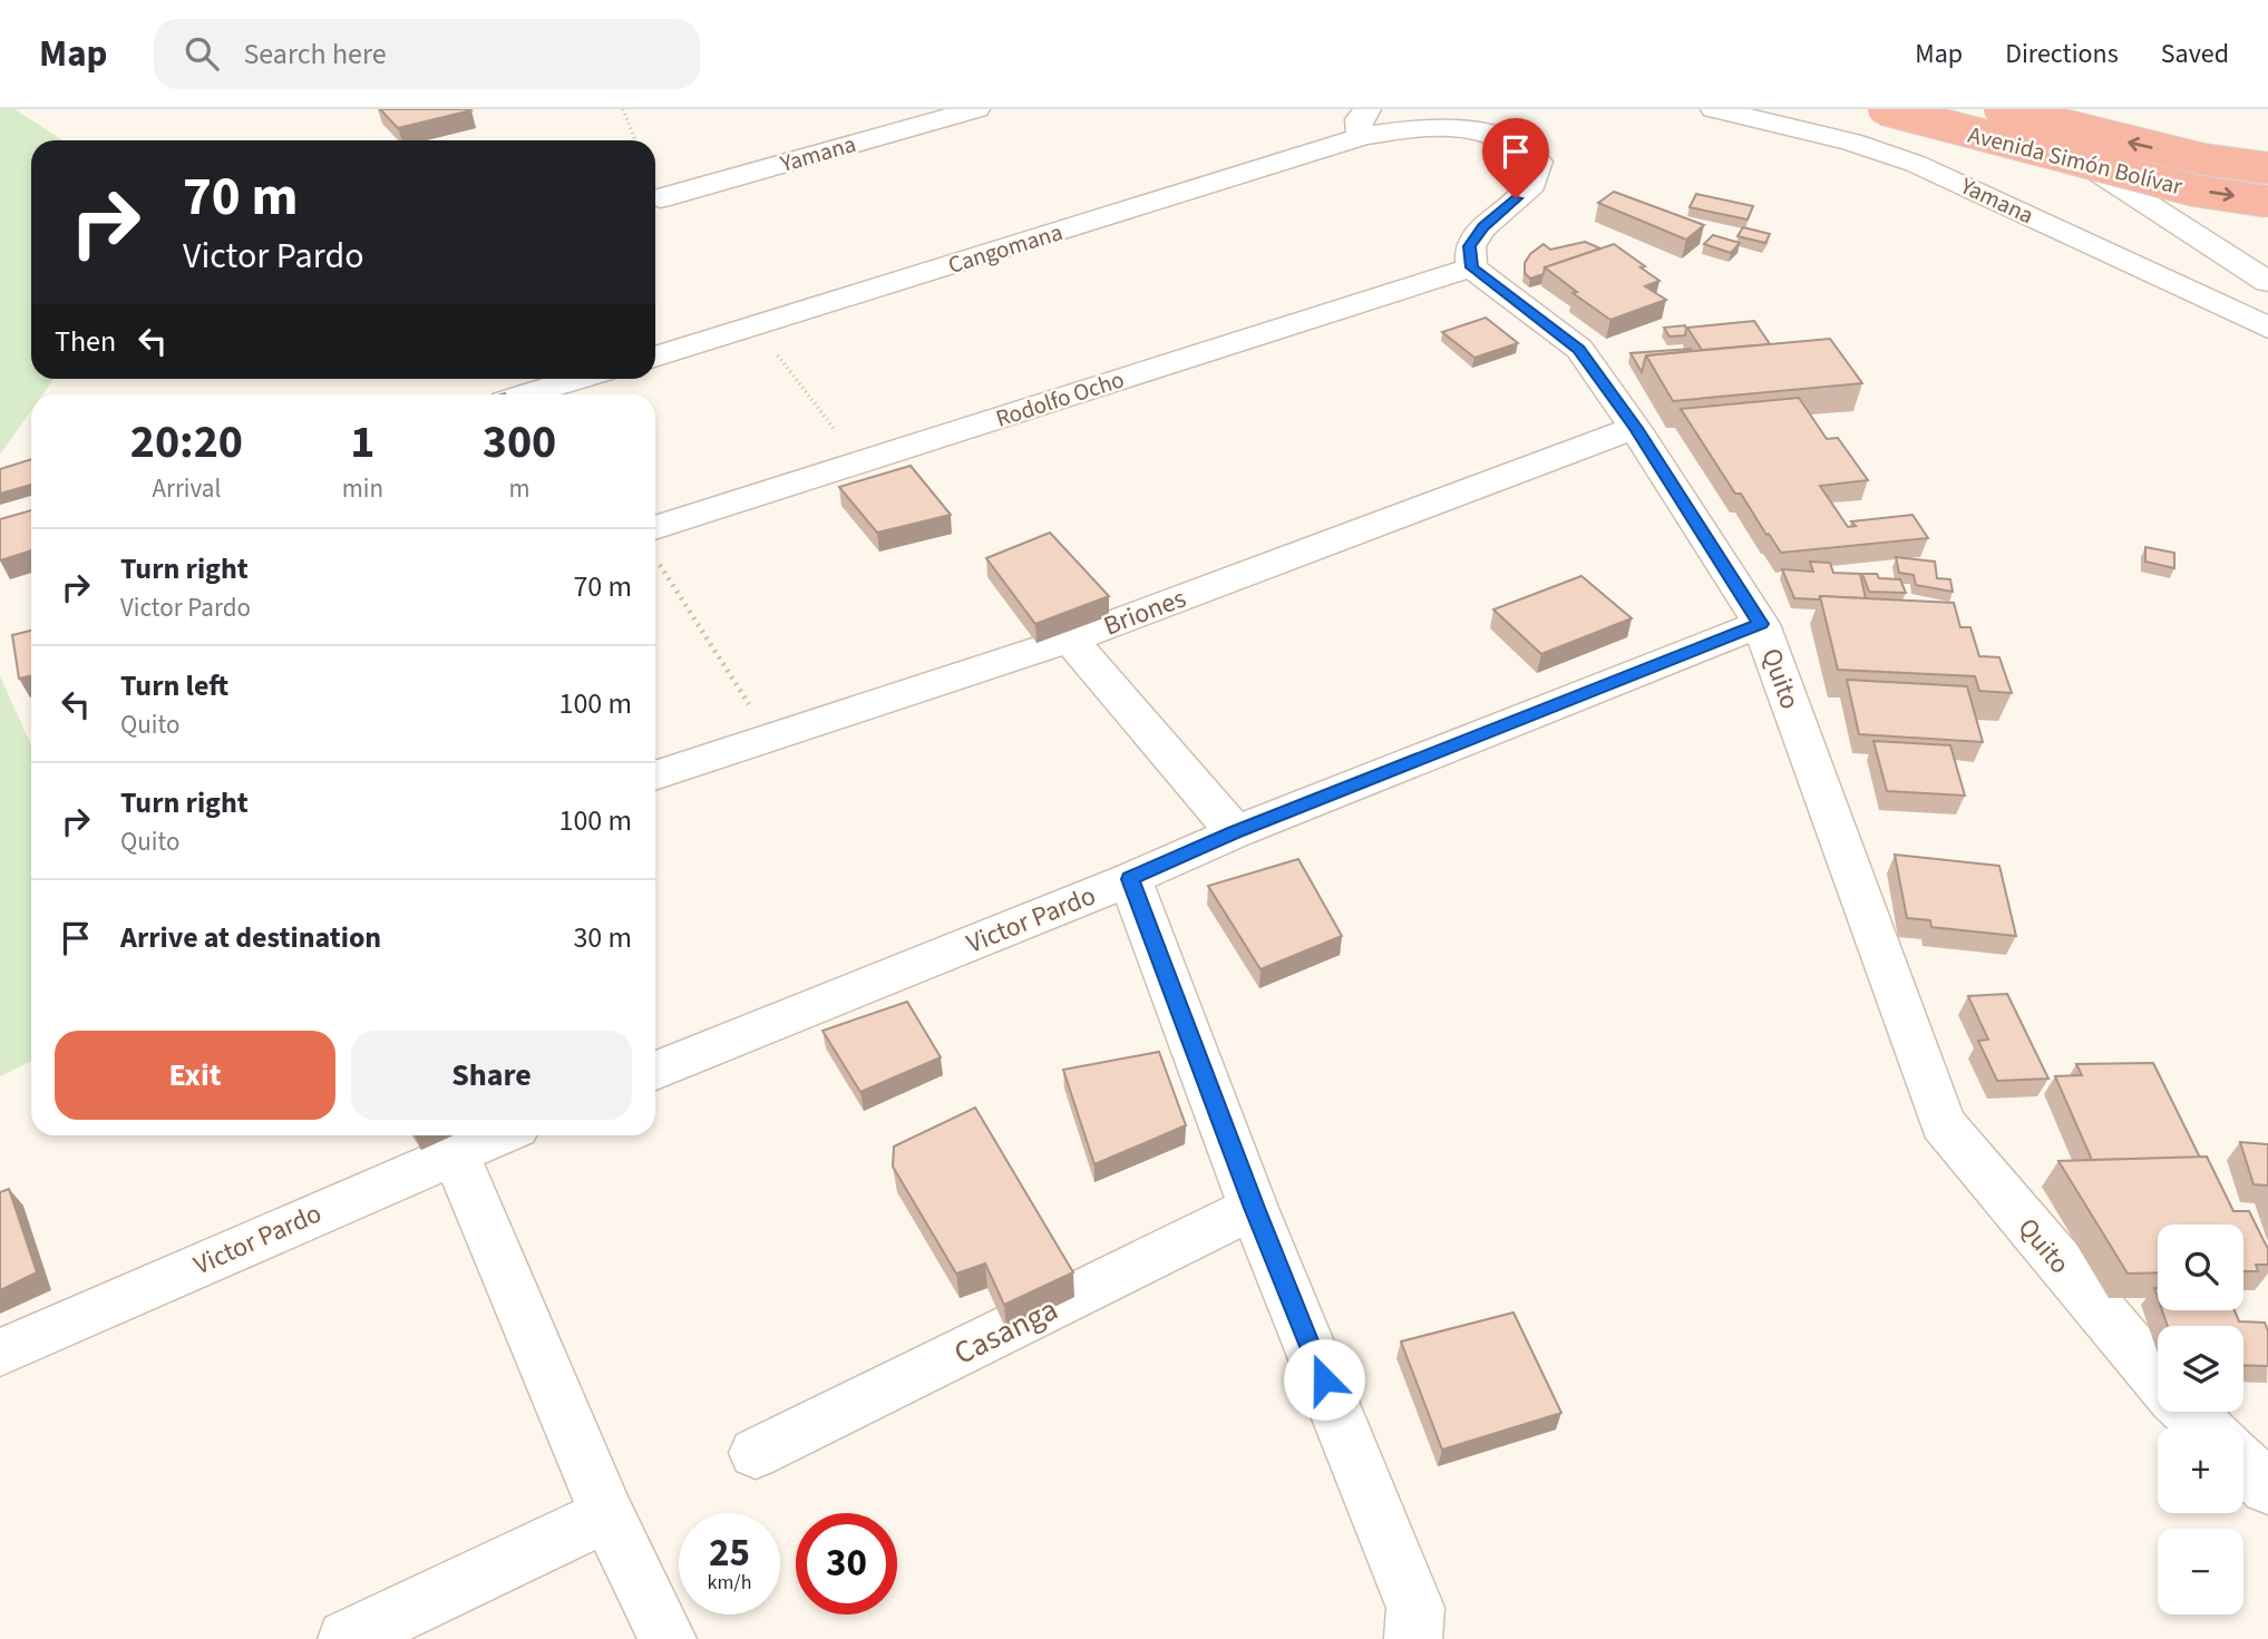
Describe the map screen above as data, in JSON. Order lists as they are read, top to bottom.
{
  "streets": {
    "highway": ["Avenida Simón Bolívar"],
    "street": [
      "Yamana",
      "Cangomana",
      "Rodolfo Ocho",
      "Briones",
      "Quito",
      "Victor Pardo",
      "Casanga"
    ]
  },
  "crossings": [
    ["Rodolfo Ocho", "Quito"],
    ["Briones", "Quito"],
    ["Quito", "Victor Pardo"]
  ],
  "page": {
    "header": "Map",
    "search": "Search here",
    "nav": ["Map", "Directions", "Saved"],
    "turn": ["70 m", "Victor Pardo"],
    "then": "Then",
    "eta": [
      "20:20",
      "Arrival",
      "1",
      "min",
      "300",
      "m"
    ],
    "list": [
      {
        "name": "Turn right",
        "note": "Victor Pardo",
        "value": "70 m"
      },
      {
        "name": "Turn left",
        "note": "Quito",
        "value": "100 m"
      },
      {
        "name": "Turn right",
        "note": "Quito",
        "value": "100 m"
      },
      {
        "name": "Arrive at destination",
        "value": "30 m"
      }
    ],
    "buttons": ["Exit", "Share"],
    "map_buttons": ["+", "−"],
    "speed": "25 km/h",
    "limit": "30"
  }
}
